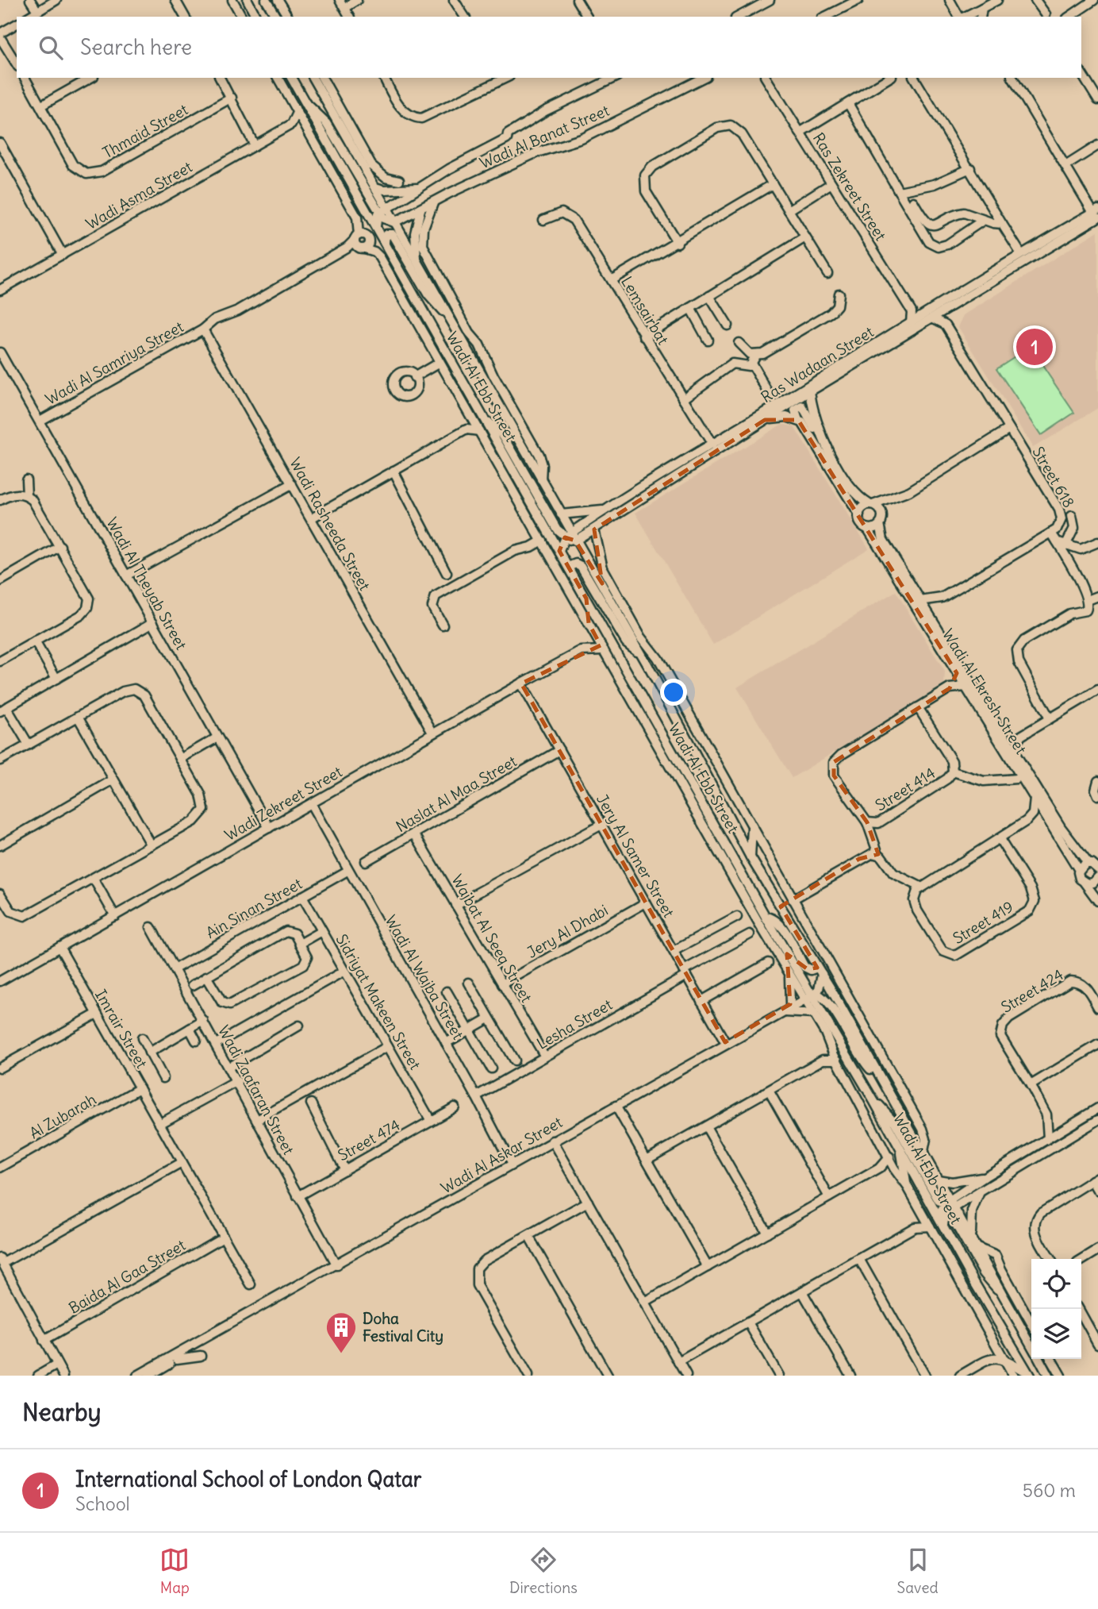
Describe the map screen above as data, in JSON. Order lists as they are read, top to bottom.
{
  "streets": {
    "street": [
      "Thmaid Street",
      "Wadi Al Banat Street",
      "Ras Zekreet Street",
      "Wadi Asma Street",
      "Lemsairbat",
      "Wadi Al Samriya Street",
      "Ras Wadaan Street",
      "Wadi Al Ebb Street",
      "Street 618",
      "Wadi Rasheeda Street",
      "Wadi Al Theyab Street",
      "Wadi Al Ekresh Street",
      "Street 414",
      "Naslat Al Maa Street",
      "Wadi Zekreet Street",
      "Jery Al Samer Street",
      "Ain Sinan Street",
      "Street 419",
      "Jery Al Dhabi",
      "Wajbat Al Seeq Street",
      "Wadi Al Wajba Street",
      "Street 424",
      "Sidriyat Makeen Street",
      "Lesha Street",
      "Imrair Street",
      "Wadi Zaafaran Street",
      "Al Zubarah",
      "Street 474",
      "Wadi Al Askar Street",
      "Baida Al Gaa Street"
    ]
  },
  "crossings": [
    ["Wadi Al Banat Street", "Wadi Al Ebb Street"],
    ["Lemsairbat", "Ras Wadaan Street"],
    ["Wadi Al Samriya Street", "Wadi Rasheeda Street"],
    ["Wadi Al Samriya Street", "Wadi Al Theyab Street"],
    ["Ras Wadaan Street", "Wadi Al Ebb Street"],
    ["Wadi Al Ebb Street", "Wadi Al Askar Street"],
    ["Wadi Rasheeda Street", "Wadi Zekreet Street"],
    ["Wadi Al Theyab Street", "Wadi Zekreet Street"],
    ["Wadi Al Ekresh Street", "Street 414"],
    ["Naslat Al Maa Street", "Jery Al Samer Street"],
    ["Naslat Al Maa Street", "Wajbat Al Seeq Street"],
    ["Wadi Zekreet Street", "Jery Al Samer Street"],
    ["Wadi Zekreet Street", "Wadi Al Wajba Street"],
    ["Wadi Zekreet Street", "Imrair Street"],
    ["Jery Al Samer Street", "Jery Al Dhabi"],
    ["Jery Al Samer Street", "Lesha Street"],
    ["Jery Al Samer Street", "Wadi Al Askar Street"],
    ["Ain Sinan Street", "Wadi Al Wajba Street"],
    ["Ain Sinan Street", "Sidriyat Makeen Street"],
    ["Ain Sinan Street", "Wadi Zaafaran Street"],
    ["Jery Al Dhabi", "Wajbat Al Seeq Street"],
    ["Wajbat Al Seeq Street", "Lesha Street"],
    ["Wadi Al Wajba Street", "Lesha Street"],
    ["Wadi Al Wajba Street", "Wadi Al Askar Street"],
    ["Sidriyat Makeen Street", "Street 474"],
    ["Imrair Street", "Al Zubarah"],
    ["Imrair Street", "Baida Al Gaa Street"],
    ["Wadi Zaafaran Street", "Street 474"],
    ["Wadi Zaafaran Street", "Wadi Al Askar Street"]
  ],
  "places": {
    "building": ["Doha Festival City"]
  },
  "page": {
    "search": "Search here",
    "pins": "1",
    "heading": "Nearby",
    "list": [
      {
        "mark": "1",
        "name": "International School of London Qatar",
        "note": "School",
        "value": "560 m"
      }
    ],
    "nav": ["Map", "Directions", "Saved"]
  }
}
